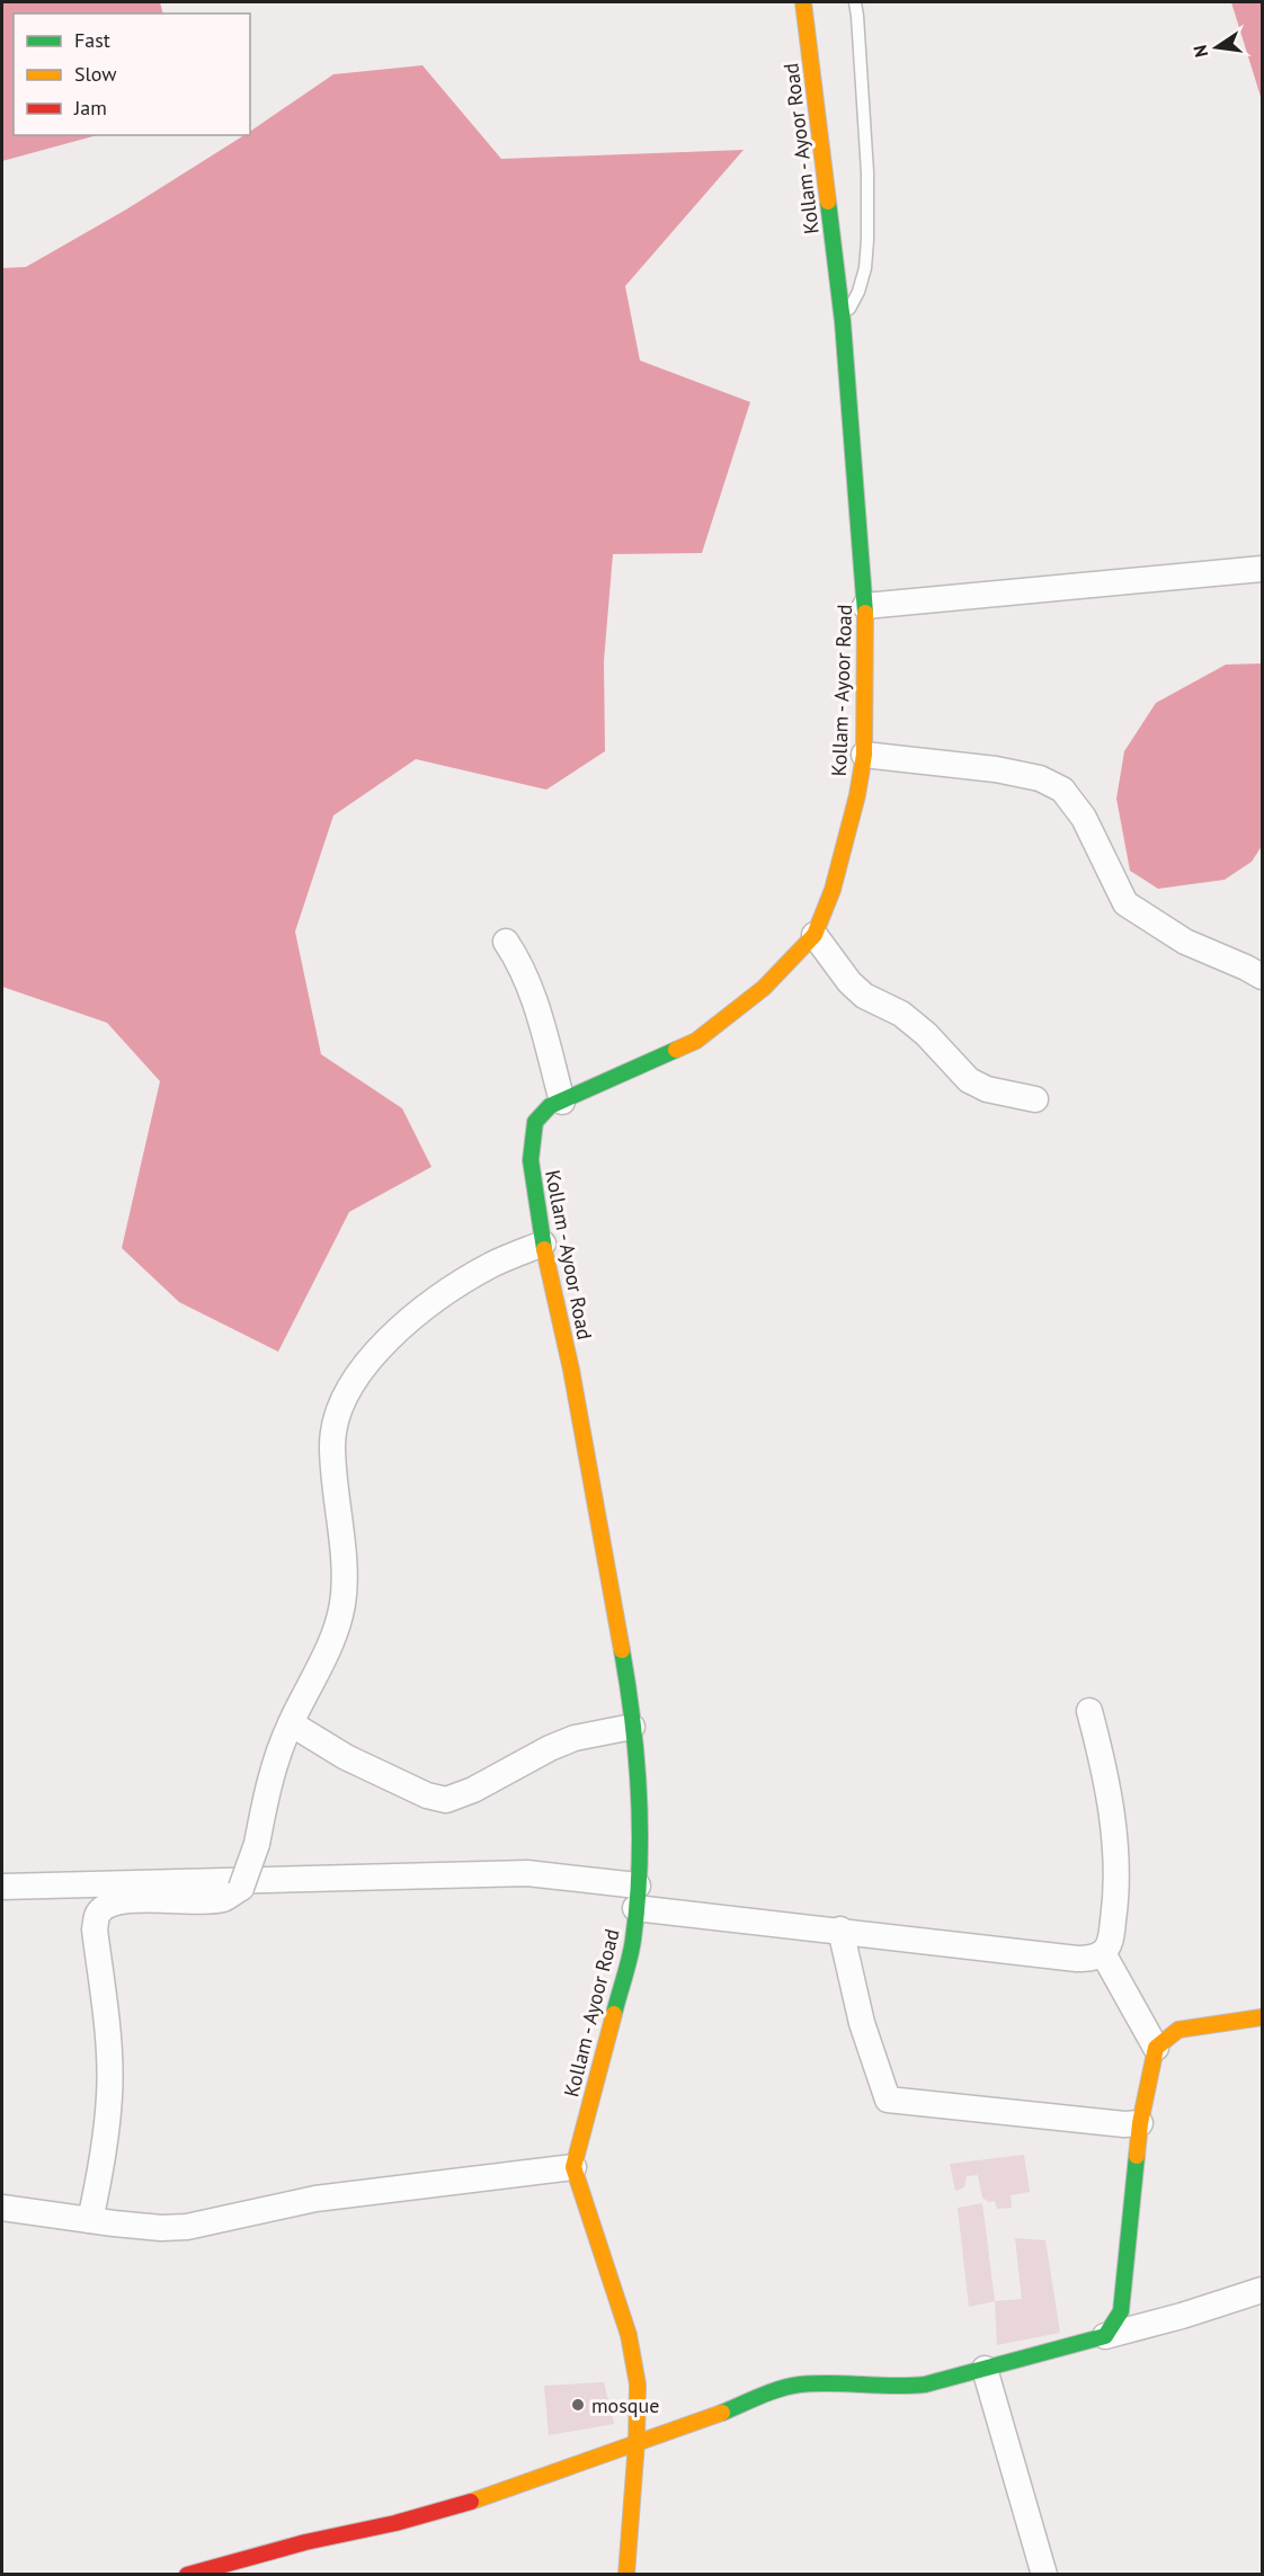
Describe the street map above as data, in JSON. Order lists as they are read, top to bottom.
{
  "streets": {
    "main road": ["Kollam - Ayoor Road"]
  },
  "places": ["mosque"],
  "legend": ["Fast", "Slow", "Jam"],
  "north": "left"
}
